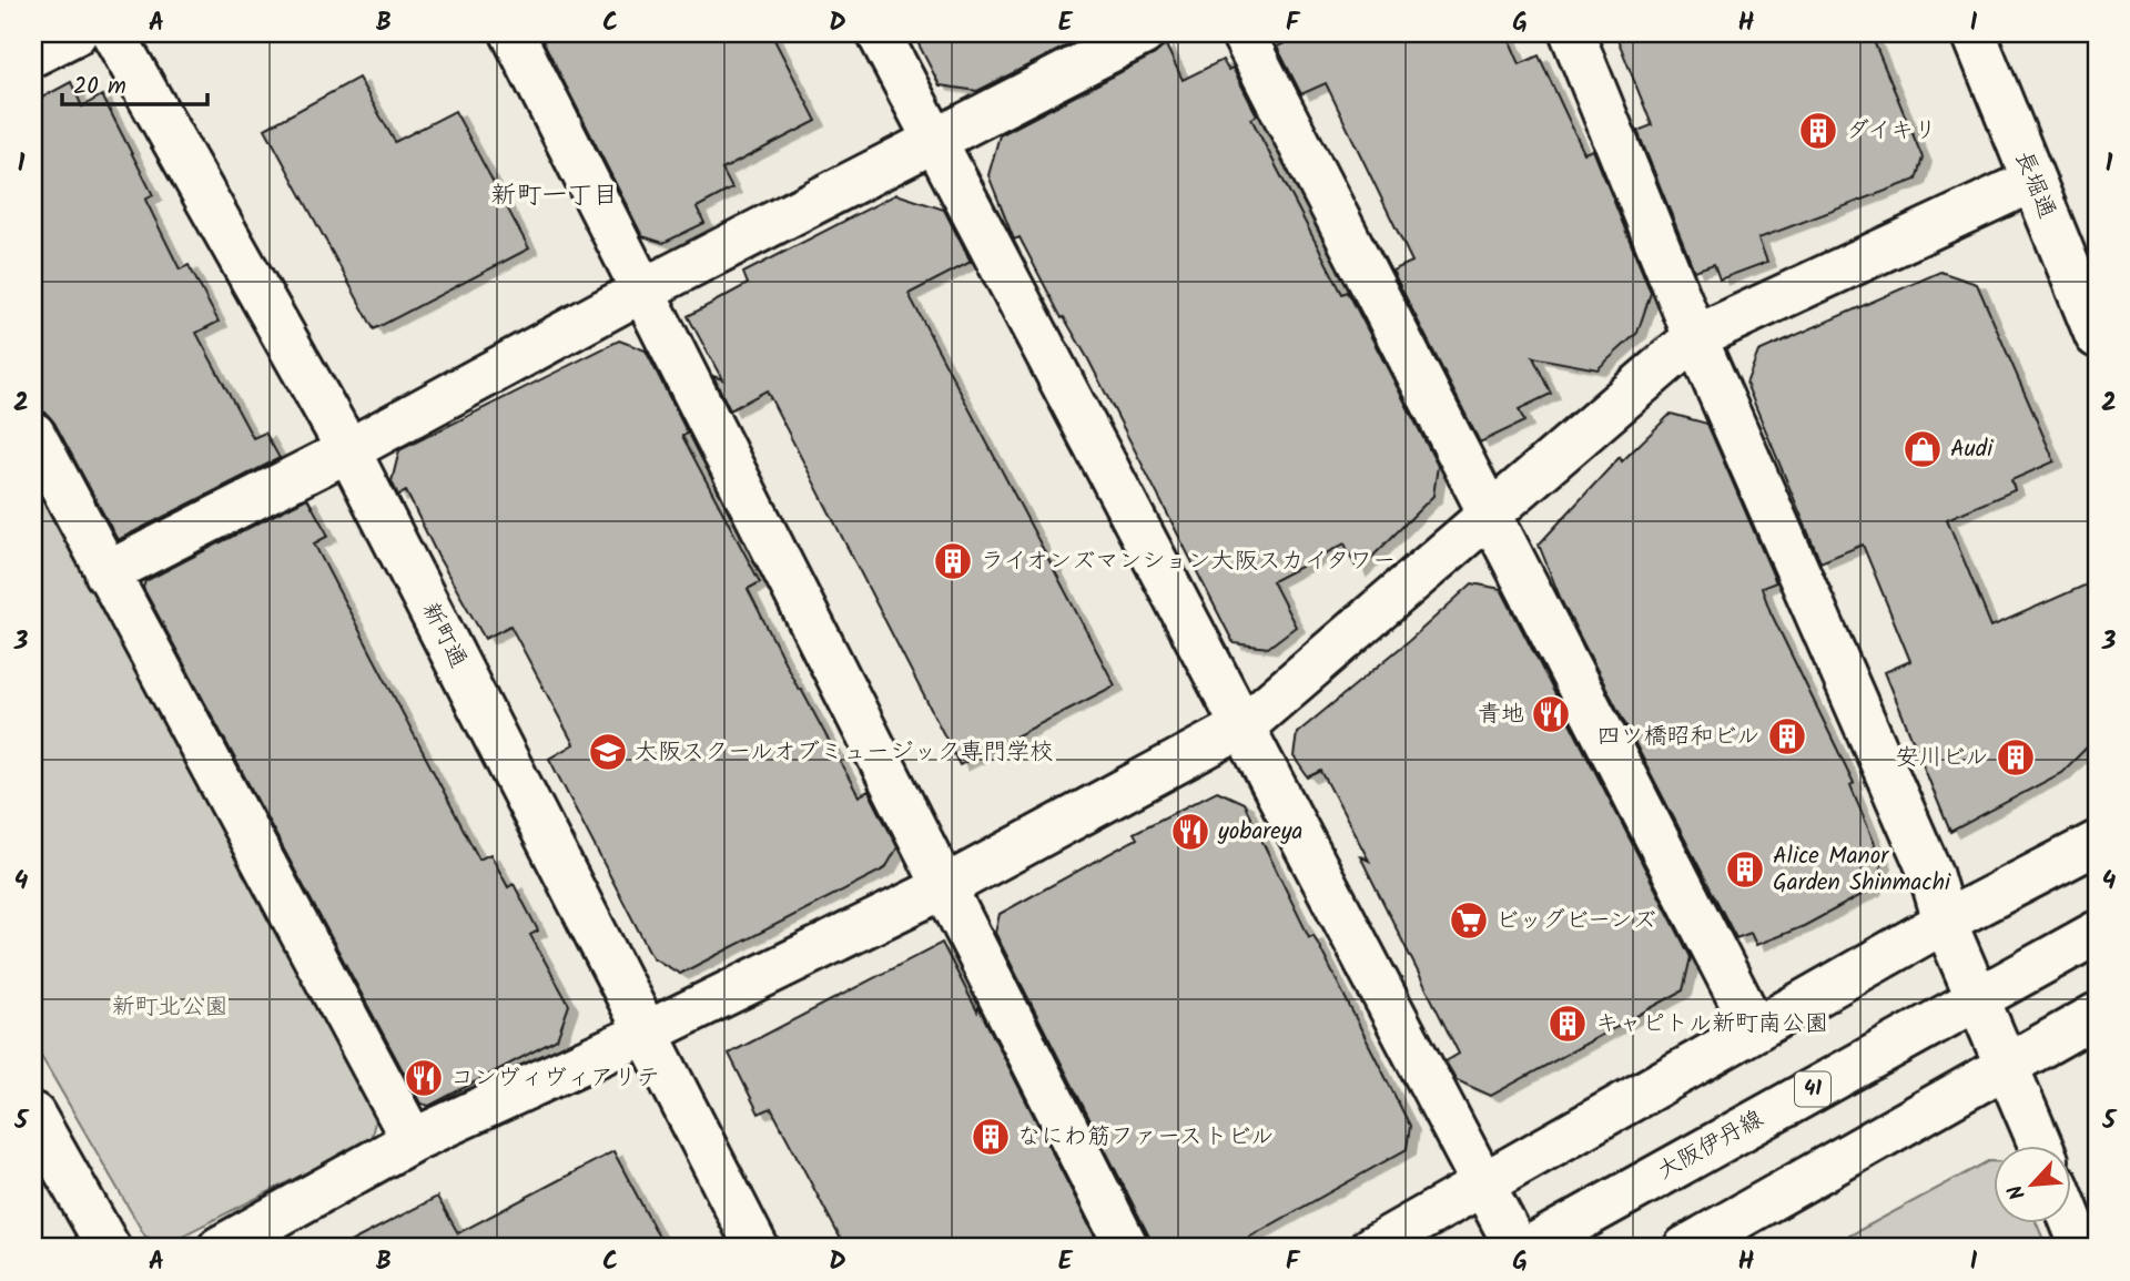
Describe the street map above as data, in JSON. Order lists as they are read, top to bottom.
{
  "streets": {
    "street": [
      "長堀通",
      "新町通",
      "41",
      "大阪伊丹線"
    ]
  },
  "districts": ["新町一丁目"],
  "parks": ["新町北公園"],
  "places": {
    "building": [
      "ダイキリ",
      "ライオンズマンション大阪スカイタワー",
      "四ツ橋昭和ビル",
      "安川ビル",
      "Alice Manor Garden Shinmachi",
      "キャピトル新町南公園",
      "なにわ筋ファーストビル"
    ],
    "shop": ["Audi"],
    "restaurant": ["青地", "yobareya", "コンヴィヴィアリテ"],
    "school or university": ["大阪スクールオブミュージック専門学校"],
    "supermarket": ["ビッグビーンズ"]
  },
  "scale_bar": "20 m",
  "north": "bottom left",
  "grid": {
    "columns": [
      "A",
      "B",
      "C",
      "D",
      "E",
      "F",
      "G",
      "H",
      "I"
    ],
    "rows": [
      "1",
      "2",
      "3",
      "4",
      "5"
    ]
  }
}
